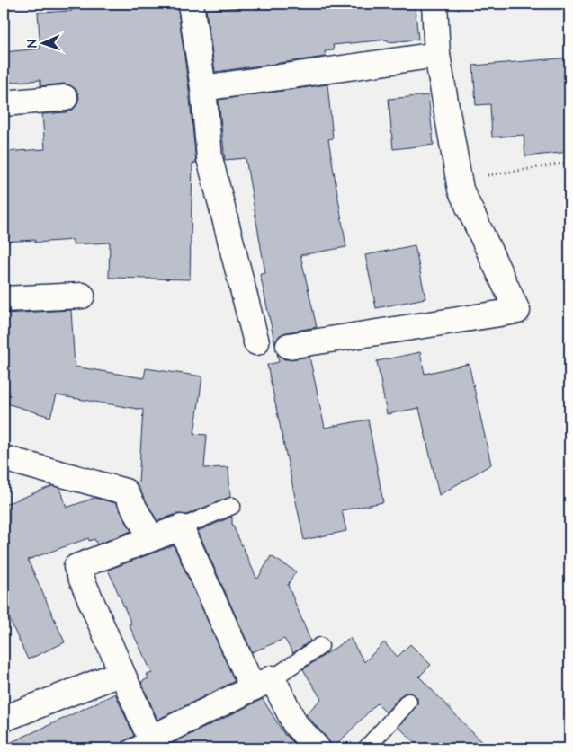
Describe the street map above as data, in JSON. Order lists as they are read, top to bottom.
{
  "north": "left"
}
